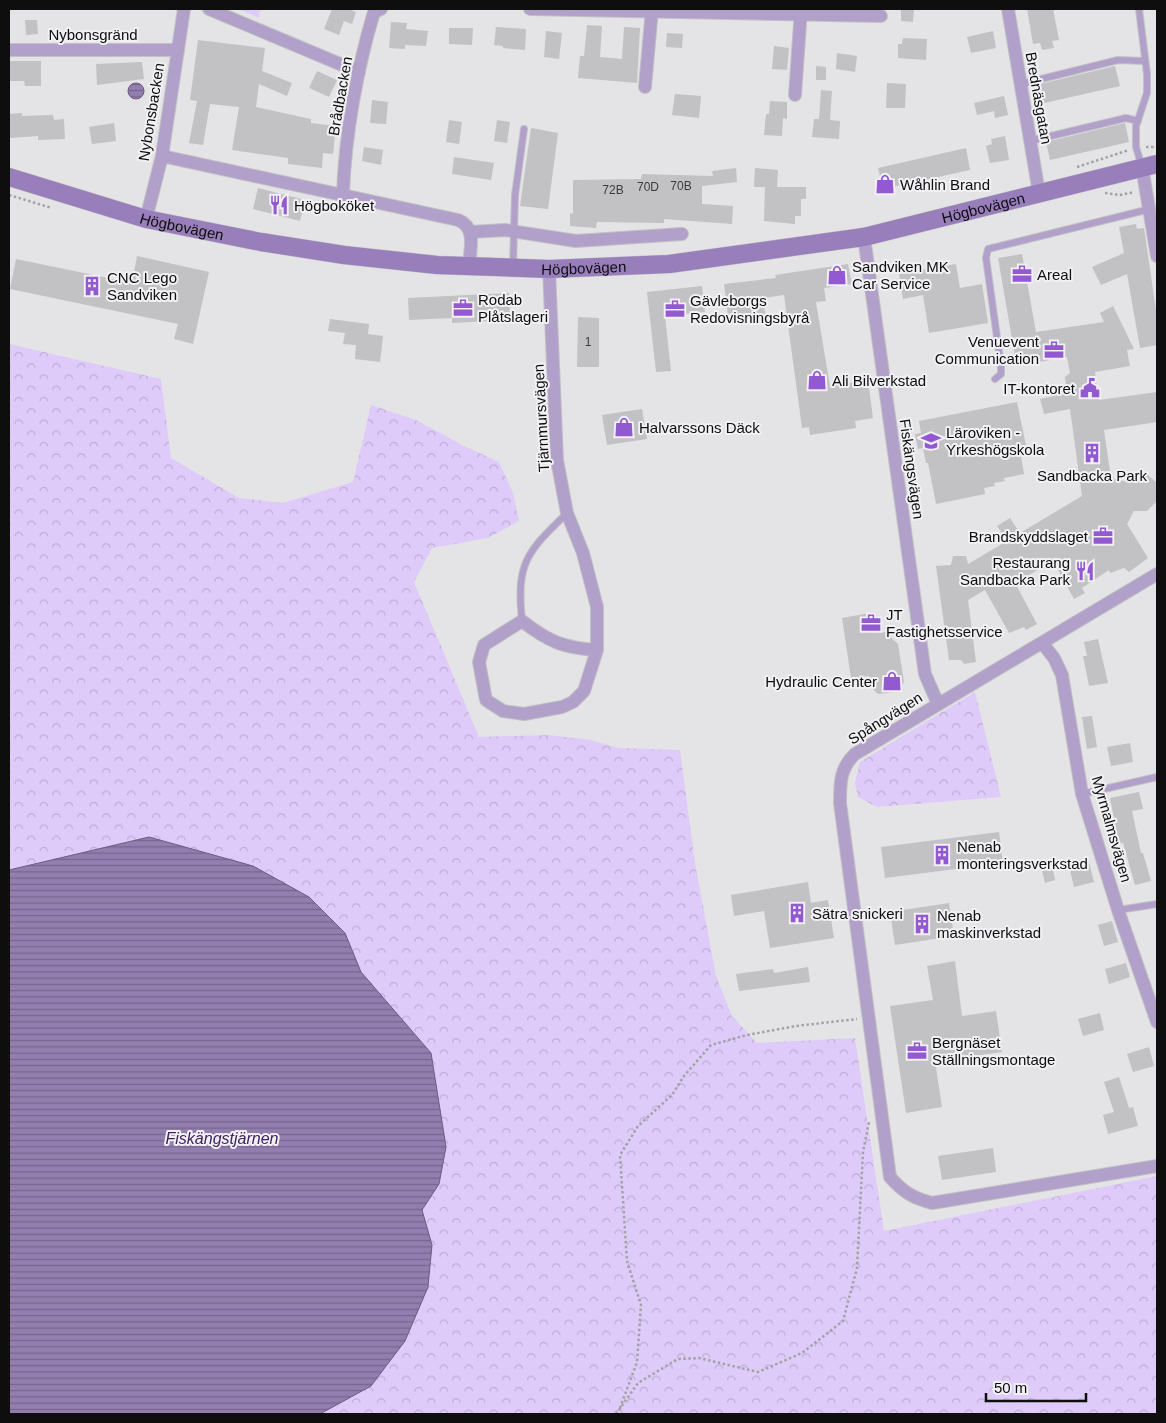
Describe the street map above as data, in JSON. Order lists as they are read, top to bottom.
{
  "streets": {
    "main road": ["Högbovägen"],
    "street": [
      "Nybonsgränd",
      "Brådbacken",
      "Brednäsgatan",
      "Nybonsbacken",
      "Tjärnmursvägen",
      "Fiskängsvägen",
      "Spångvägen",
      "Myrmalmsvägen"
    ]
  },
  "crossings": [
    ["Nybonsgränd", "Nybonsbacken"],
    ["Brednäsgatan", "Högbovägen"],
    ["Nybonsbacken", "Högbovägen"],
    ["Högbovägen", "Tjärnmursvägen"],
    ["Högbovägen", "Fiskängsvägen"],
    ["Fiskängsvägen", "Spångvägen"],
    ["Spångvägen", "Myrmalmsvägen"]
  ],
  "water": ["Fiskängstjärnen"],
  "places": {
    "shop": [
      "Wåhlin Brand",
      "Sandviken MK Car Service",
      "Ali Bilverkstad",
      "Halvarssons Däck",
      "Hydraulic Center"
    ],
    "restaurant": ["Högboköket", "Restaurang Sandbacka Park"],
    "office": [
      "Areal",
      "Rodab Plåtslageri",
      "Gävleborgs Redovisningsbyrå",
      "Venuevent Communication",
      "Brandskyddslaget",
      "JT Fastighetsservice",
      "Bergnäset Ställningsmontage"
    ],
    "building": [
      "CNC Lego Sandviken",
      "Sandbacka Park",
      "Nenab monteringsverkstad",
      "Sätra snickeri",
      "Nenab maskinverkstad"
    ],
    "public building": ["IT-kontoret"],
    "school or university": ["Läroviken - Yrkeshögskola"]
  },
  "house_numbers": [
    "70B",
    "70D",
    "72B",
    "1"
  ],
  "scale_bar": "50 m"
}
